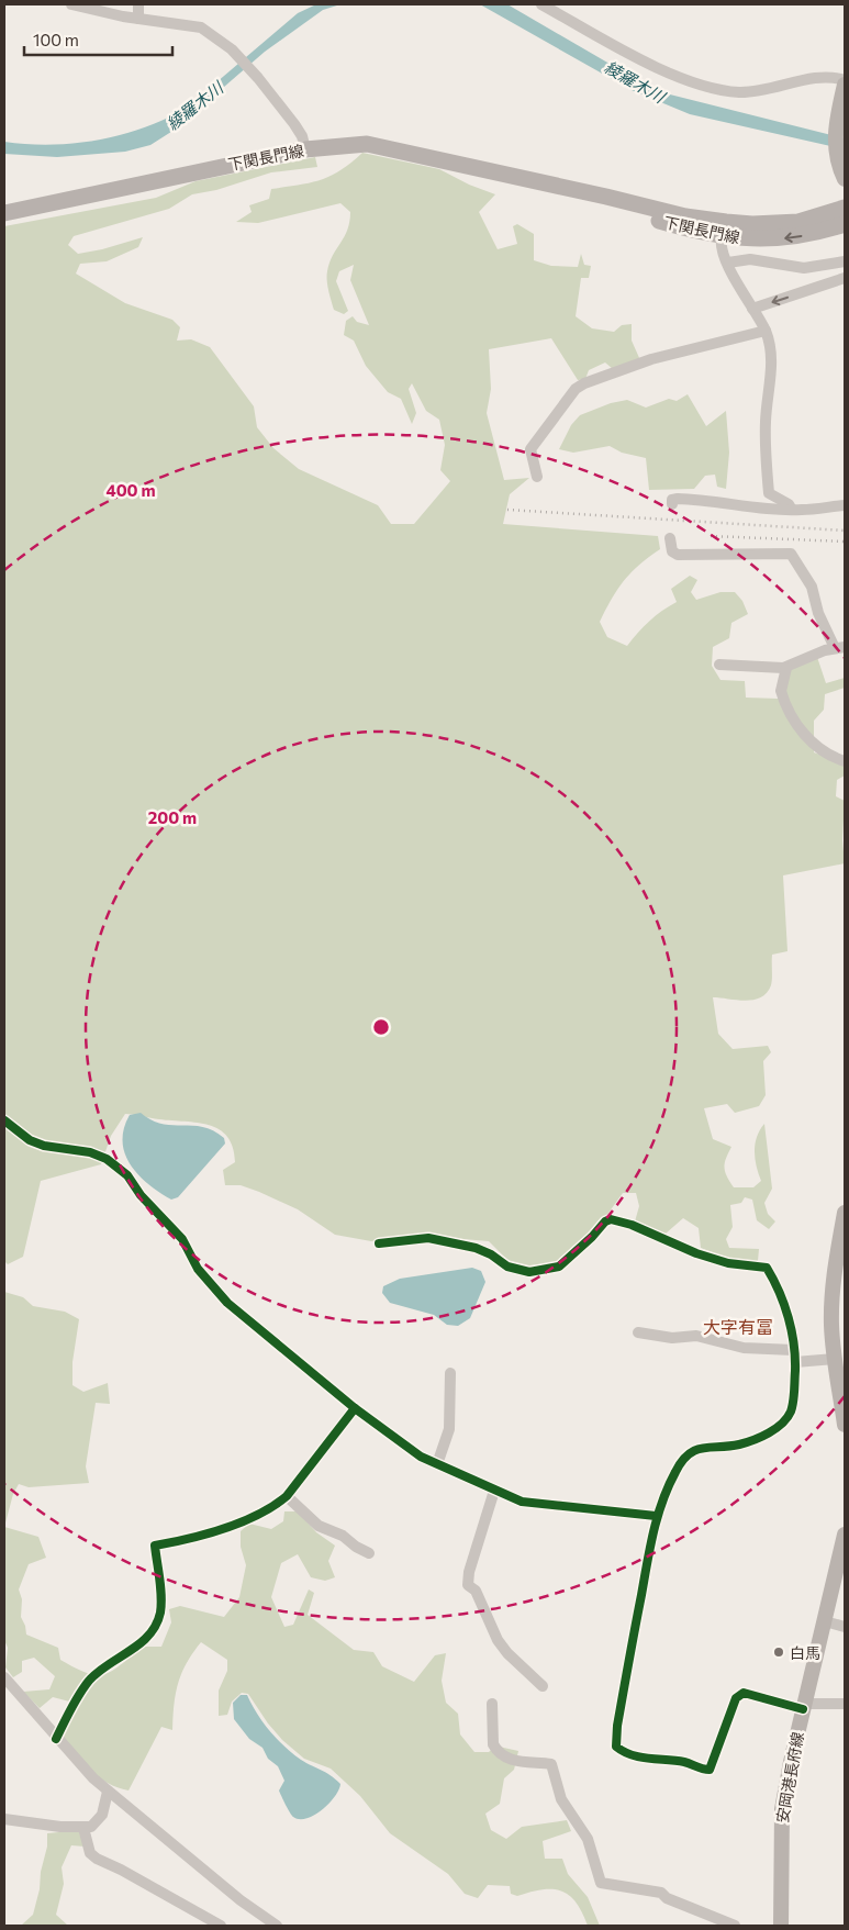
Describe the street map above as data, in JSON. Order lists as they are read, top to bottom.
{
  "streets": {
    "main road": ["下関長門線", "安岡港長府線"]
  },
  "districts": ["大字有冨"],
  "water": ["綾羅木川"],
  "places": ["白馬"],
  "scale_bar": "100 m",
  "rings": ["400 m", "200 m"]
}
